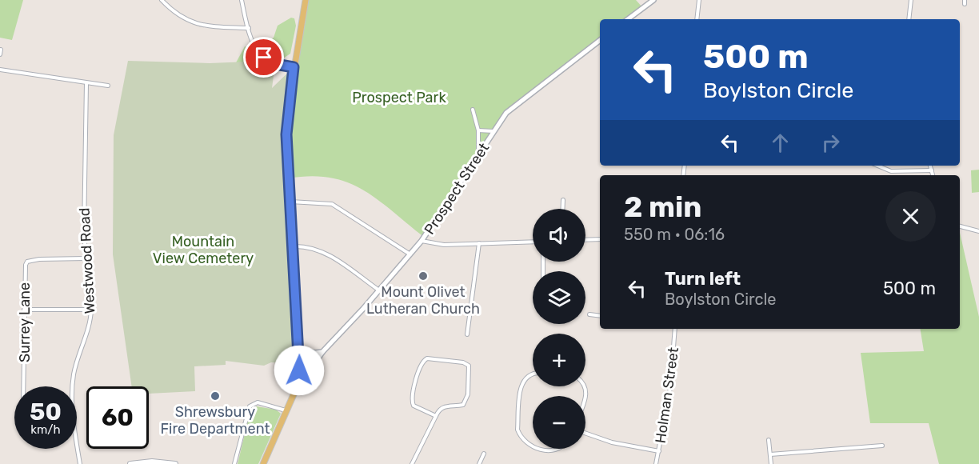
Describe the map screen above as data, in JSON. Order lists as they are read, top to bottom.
{
  "streets": {
    "street": [
      "Prospect Street",
      "Westwood Road",
      "Surrey Lane",
      "Holman Street"
    ]
  },
  "crossings": [
    ["Westwood Road", "Surrey Lane"]
  ],
  "parks": ["Prospect Park", "Mountain View Cemetery"],
  "places": ["Mount Olivet Lutheran Church", "Shrewsbury Fire Department"],
  "page": {
    "turn": ["500 m", "Boylston Circle"],
    "heading": ["2 min", "550 m · 06:16"],
    "map_buttons": ["+", "−"],
    "list": [
      {
        "name": "Turn left",
        "note": "Boylston Circle",
        "value": "500 m"
      }
    ],
    "speed": "50 km/h",
    "limit": "60"
  }
}
